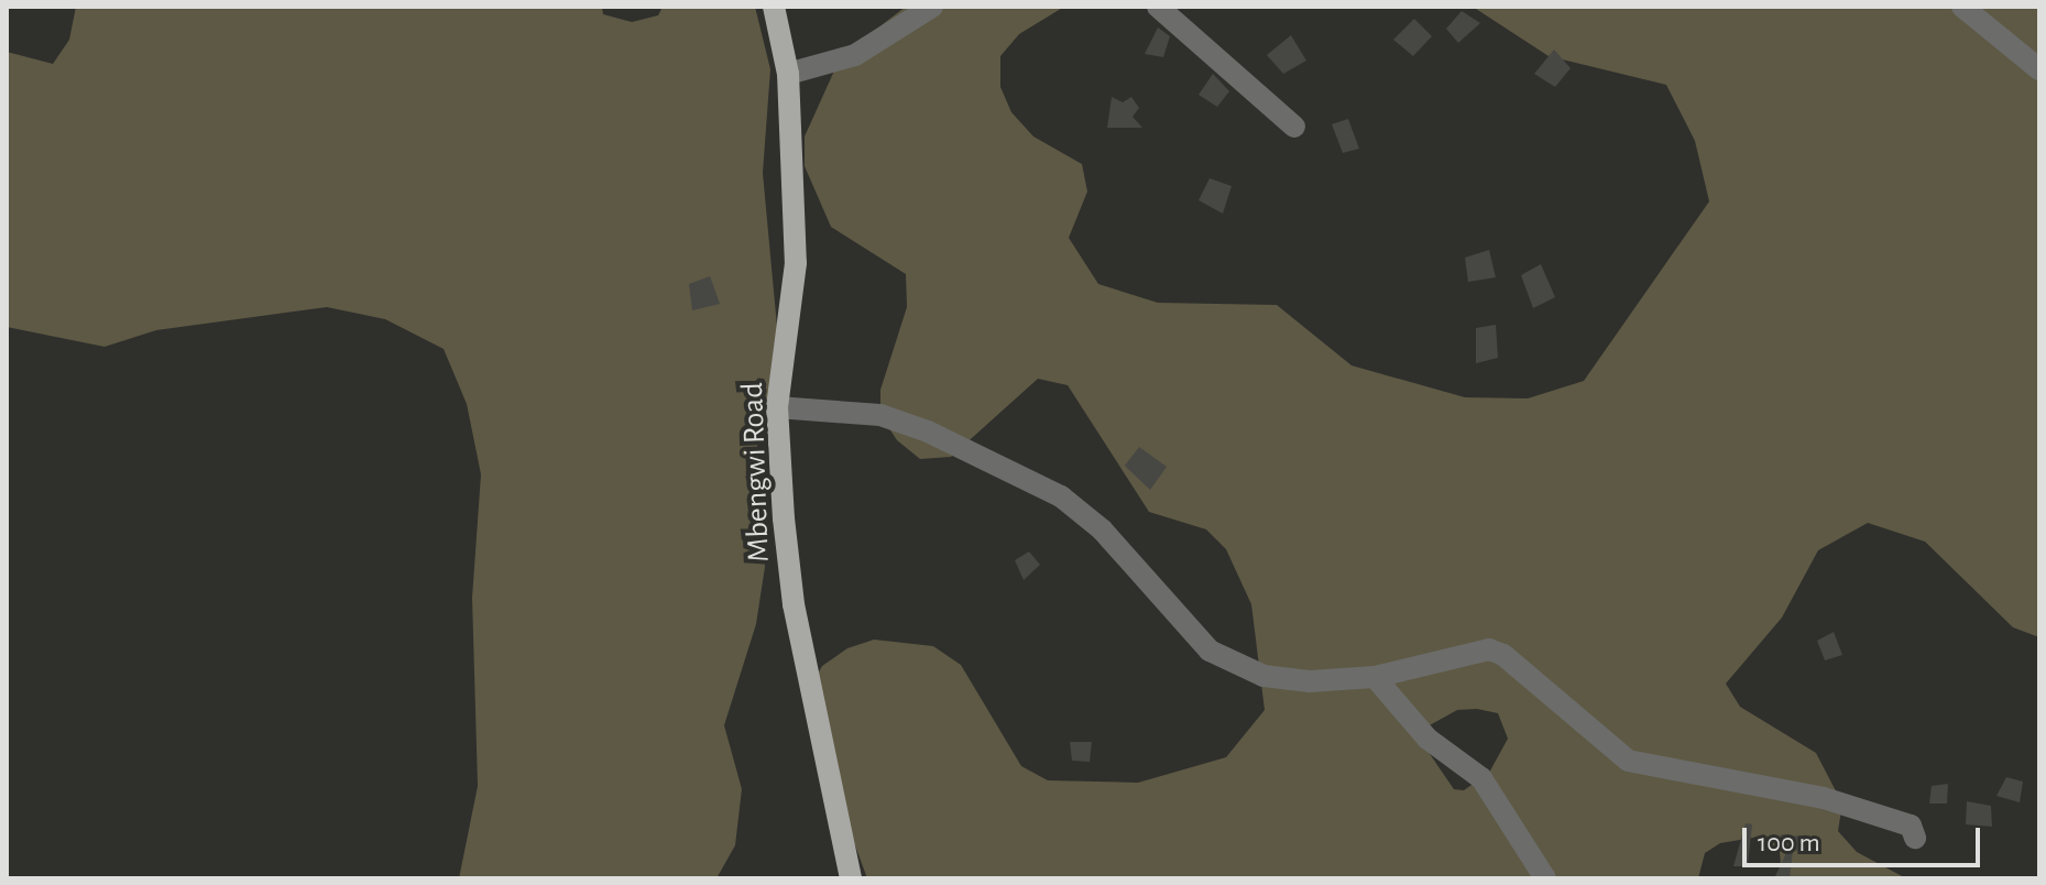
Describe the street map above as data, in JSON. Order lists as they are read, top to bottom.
{
  "streets": {
    "main road": ["Mbengwi Road"]
  },
  "scale_bar": "100 m"
}
